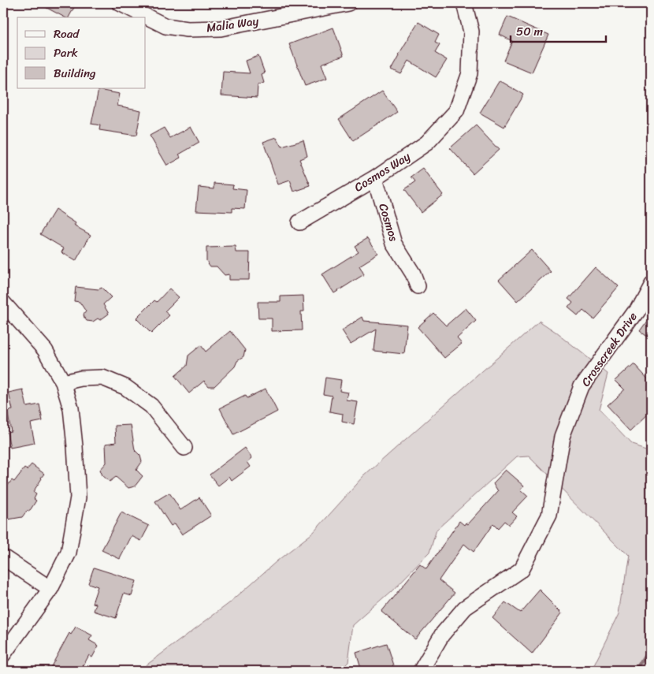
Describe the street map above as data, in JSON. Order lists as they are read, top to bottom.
{
  "streets": {
    "street": [
      "Malia Way",
      "Cosmos Way",
      "Cosmos",
      "Crosscreek Drive"
    ]
  },
  "crossings": [
    ["Cosmos Way", "Cosmos"]
  ],
  "legend": ["Road", "Park", "Building"],
  "scale_bar": "50 m"
}
